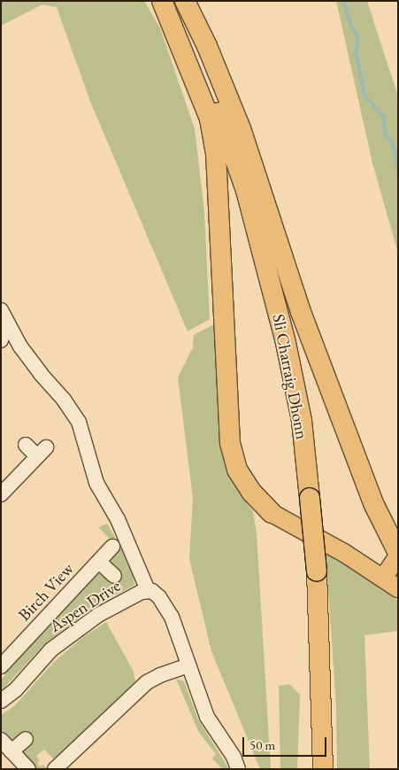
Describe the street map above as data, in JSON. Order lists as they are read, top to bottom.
{
  "streets": {
    "highway": ["Sli Charraig Dhonn"],
    "street": ["Birch View", "Aspen Drive"]
  },
  "scale_bar": "50 m"
}
